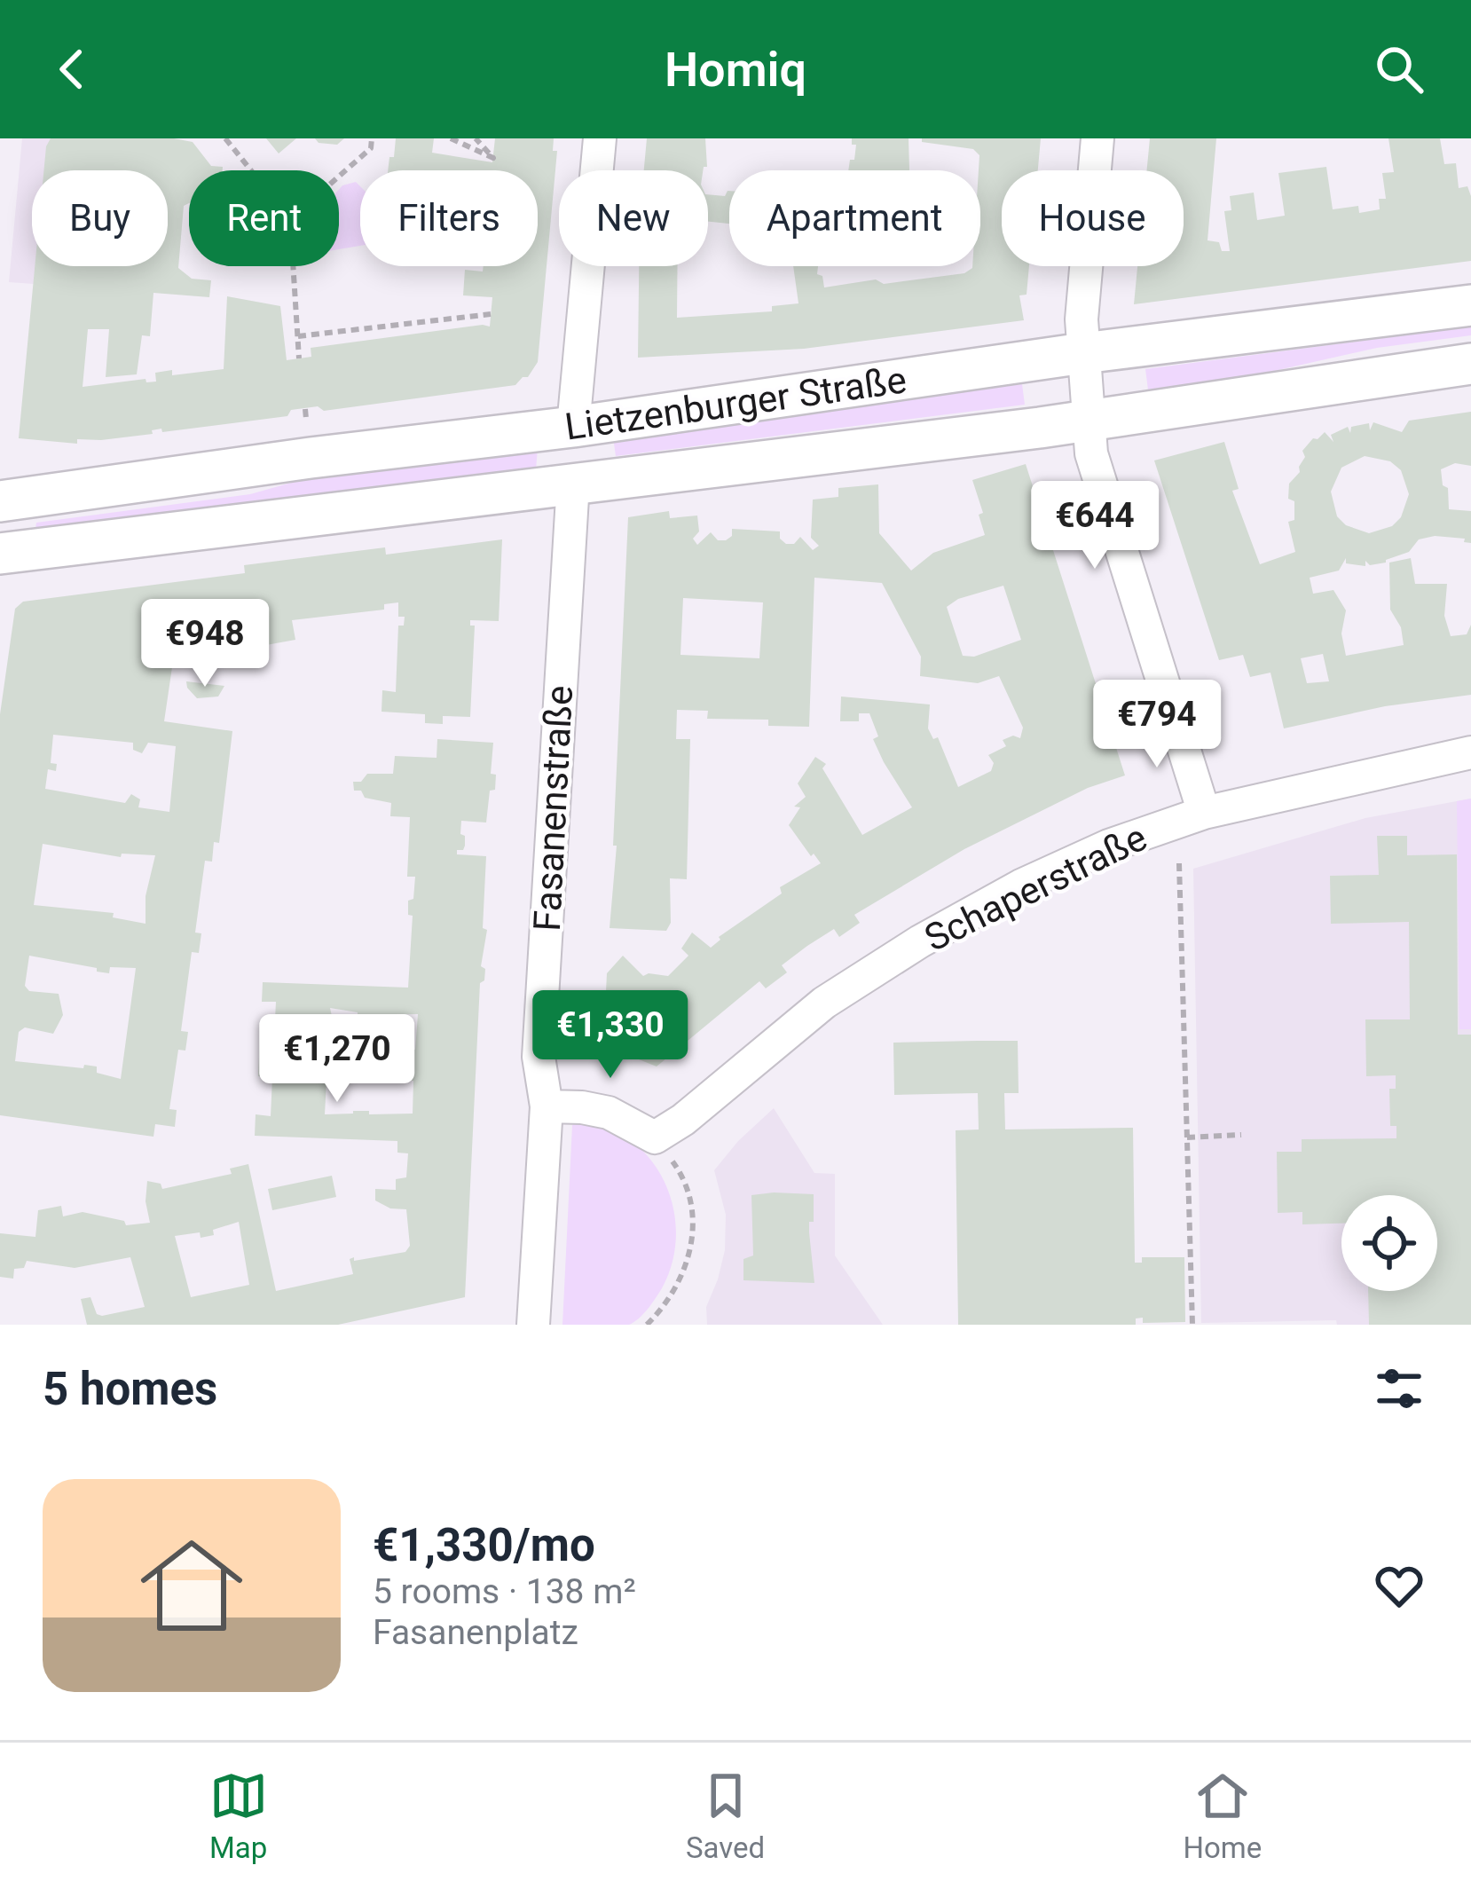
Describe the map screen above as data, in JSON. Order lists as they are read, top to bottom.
{
  "streets": {
    "main road": ["Lietzenburger Straße"],
    "street": ["Fasanenstraße", "Schaperstraße"]
  },
  "crossings": [
    ["Lietzenburger Straße", "Fasanenstraße"]
  ],
  "page": {
    "header": "Homiq",
    "chip": [
      "Buy",
      "Rent",
      "Filters",
      "New",
      "Apartment",
      "House"
    ],
    "price": [
      "€644",
      "€948",
      "€794",
      "€1,330",
      "€1,270"
    ],
    "heading": "5 homes",
    "list": [
      {
        "name": "€1,330/mo",
        "note": "5 rooms · 138 m² · Fasanenplatz"
      }
    ],
    "tabs": ["Map", "Saved", "Home"]
  }
}
